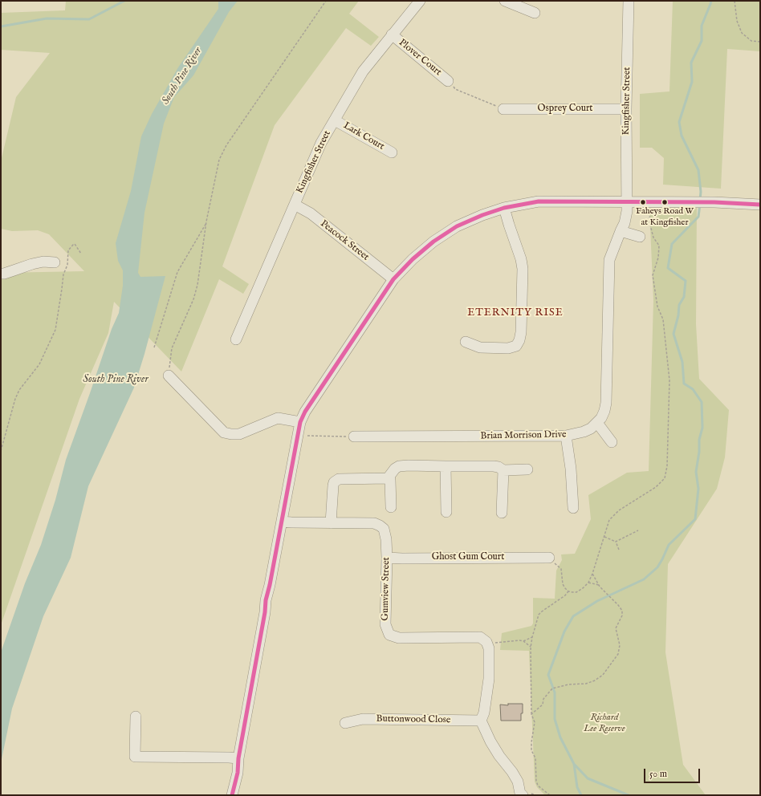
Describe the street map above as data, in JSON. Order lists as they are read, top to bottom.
{
  "streets": {
    "street": [
      "Plover Court",
      "Kingfisher Street",
      "Osprey Court",
      "Lark Court",
      "Peacock Street",
      "Brian Morrison Drive",
      "Ghost Gum Court",
      "Gumview Street",
      "Buttonwood Close"
    ]
  },
  "crossings": [
    ["Plover Court", "Kingfisher Street"],
    ["Kingfisher Street", "Osprey Court"],
    ["Kingfisher Street", "Lark Court"],
    ["Kingfisher Street", "Peacock Street"],
    ["Kingfisher Street", "Brian Morrison Drive"],
    ["Ghost Gum Court", "Gumview Street"]
  ],
  "districts": ["ETERNITY RISE"],
  "water": ["South Pine River"],
  "parks": ["Richard Lee Reserve"],
  "places": ["Faheys Road W at Kingfisher"],
  "scale_bar": "50 m"
}
